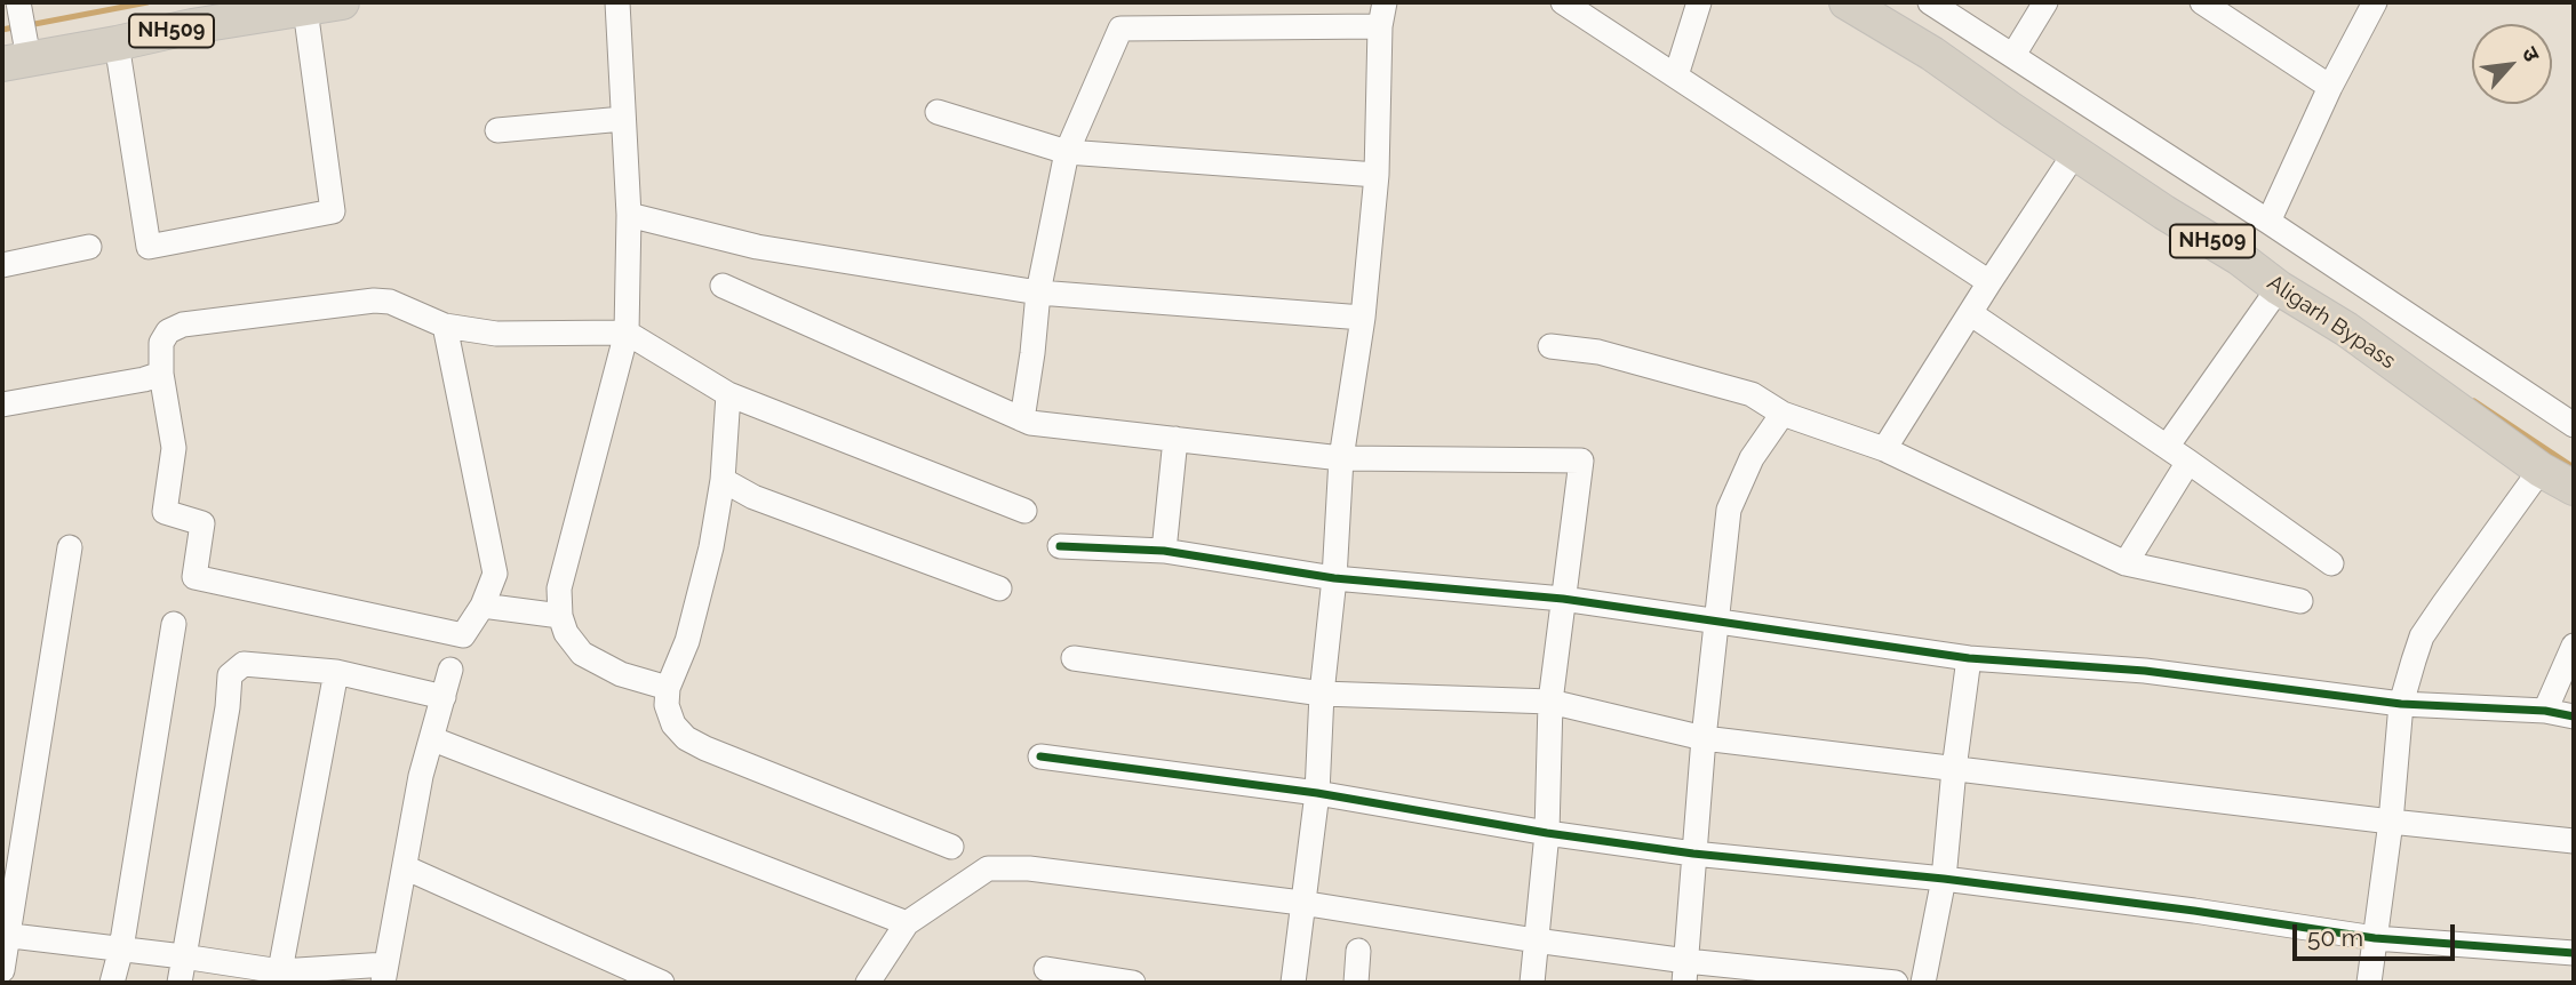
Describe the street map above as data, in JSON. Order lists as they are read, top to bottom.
{
  "streets": {
    "highway": ["NH509", "Aligarh Bypass"]
  },
  "scale_bar": "50 m",
  "north": "top right"
}
